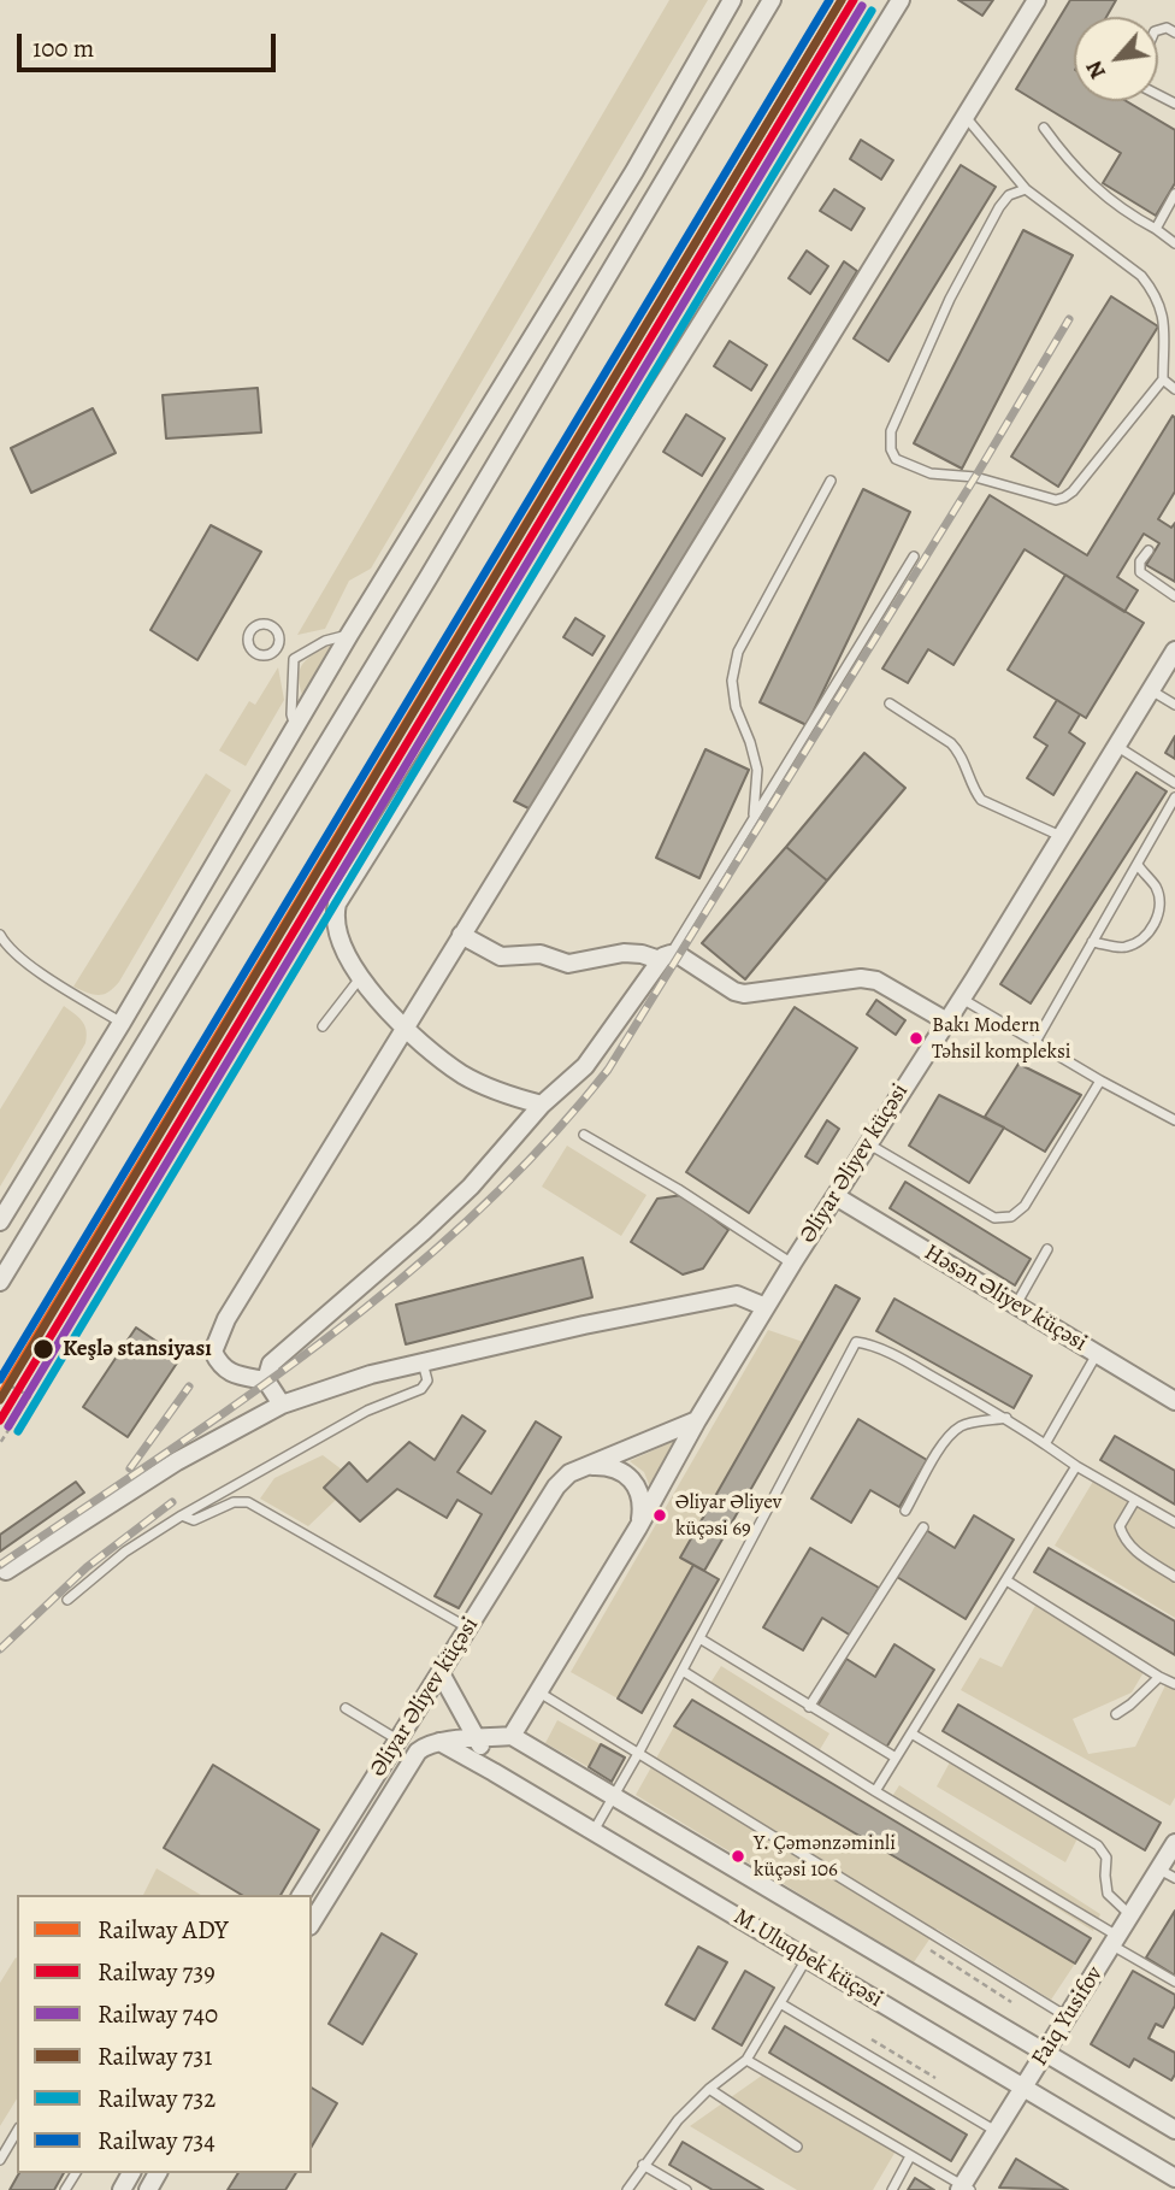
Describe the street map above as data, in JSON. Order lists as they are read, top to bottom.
{
  "streets": {
    "street": [
      "Əliyar Əliyev küçəsi",
      "Həsən Əliyev küçəsi",
      "M.Uluqbek küçəsi",
      "Faiq Yusifov"
    ]
  },
  "crossings": [
    ["Əliyar Əliyev küçəsi", "Həsən Əliyev küçəsi"],
    ["Əliyar Əliyev küçəsi", "M.Uluqbek küçəsi"],
    ["M.Uluqbek küçəsi", "Faiq Yusifov"]
  ],
  "places": [
    "Bakı Modern Təhsil kompleksi",
    "Keşlə stansiyası",
    "Əliyar Əliyev küçəsi 69",
    "Y. Çəmənzəminli küçəsi 106"
  ],
  "lines": [
    "rail line ADY",
    "rail line 739",
    "rail line 731",
    "rail line 734",
    "rail line 740",
    "rail line 732"
  ],
  "legend": [
    "Railway ADY",
    "Railway 739",
    "Railway 740",
    "Railway 731",
    "Railway 732",
    "Railway 734"
  ],
  "scale_bar": "100 m",
  "north": "bottom left"
}
